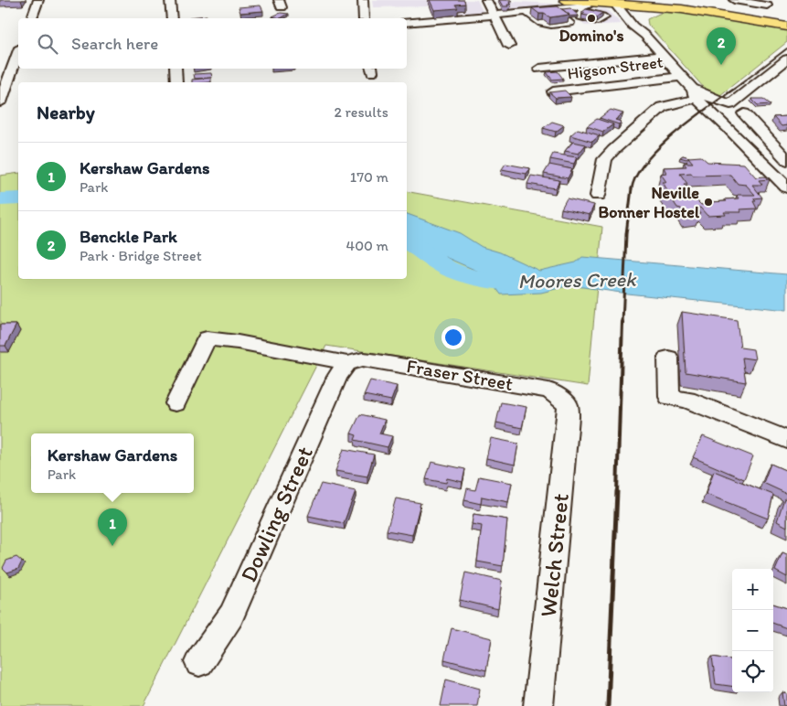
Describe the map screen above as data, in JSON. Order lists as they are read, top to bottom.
{
  "streets": {
    "street": [
      "Higson Street",
      "Fraser Street",
      "Dowling Street",
      "Welch Street"
    ]
  },
  "crossings": [
    ["Fraser Street", "Dowling Street"],
    ["Fraser Street", "Welch Street"]
  ],
  "water": ["Moores Creek"],
  "places": ["Domino's", "Neville Bonner Hostel"],
  "page": {
    "search": "Search here",
    "pins": ["2", "1"],
    "heading": ["Nearby", "2 results"],
    "list": [
      {
        "mark": "1",
        "name": "Kershaw Gardens",
        "note": "Park",
        "value": "170 m"
      },
      {
        "mark": "2",
        "name": "Benckle Park",
        "note": "Park · Bridge Street",
        "value": "400 m"
      }
    ],
    "popup": ["Kershaw Gardens", "Park"],
    "map_buttons": ["+", "−"]
  }
}
